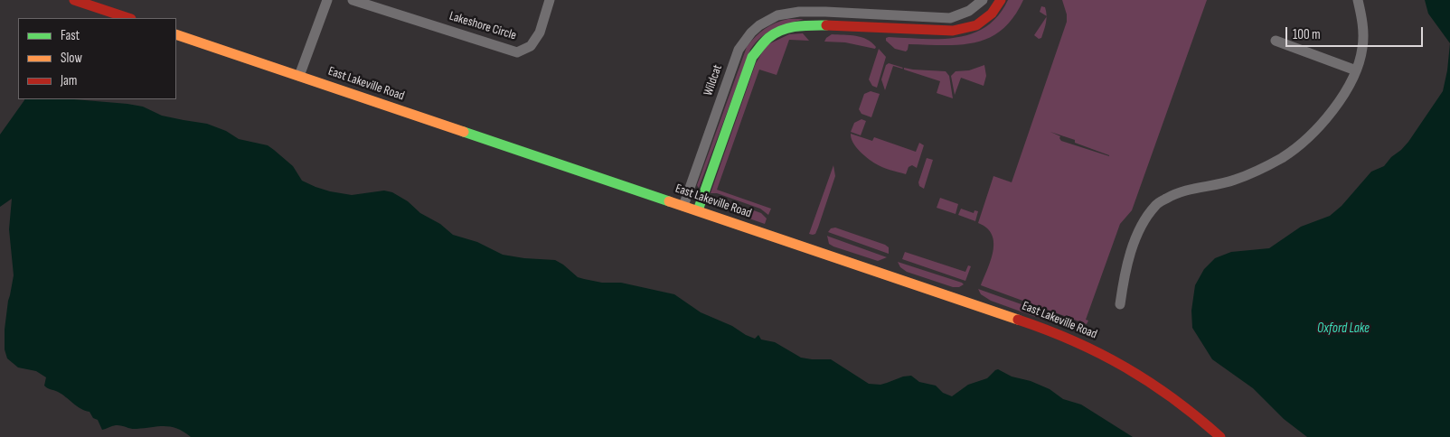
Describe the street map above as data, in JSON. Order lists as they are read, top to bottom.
{
  "streets": {
    "main road": ["East Lakeville Road"],
    "street": ["Lakeshore Circle", "Wildcat"]
  },
  "crossings": [
    ["Wildcat", "East Lakeville Road"]
  ],
  "water": ["Oxford Lake"],
  "legend": ["Fast", "Slow", "Jam"],
  "scale_bar": "100 m"
}
